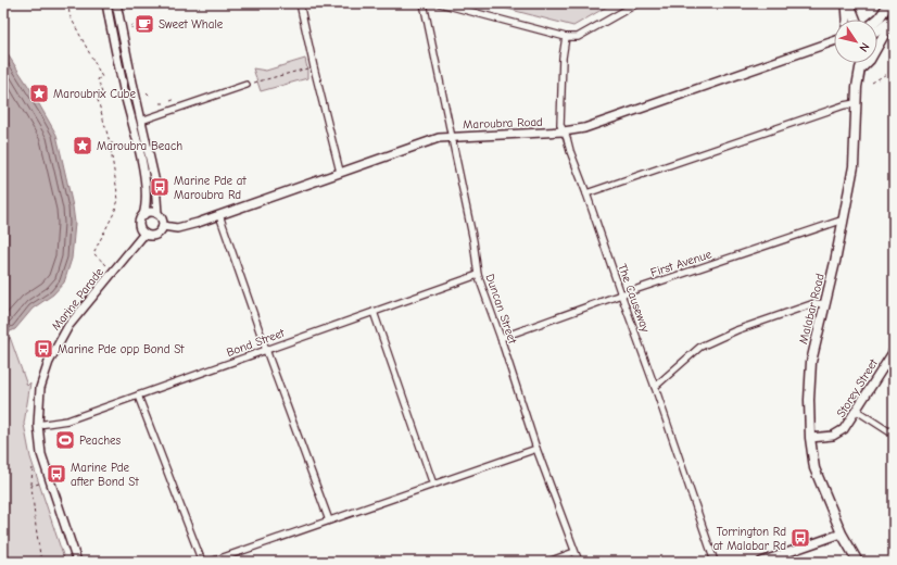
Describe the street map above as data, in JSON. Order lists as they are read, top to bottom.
{
  "streets": {
    "main road": ["Malabar Road"],
    "street": [
      "Maroubra Road",
      "First Avenue",
      "The Causeway",
      "Marine Parade",
      "Duncan Street",
      "Bond Street",
      "Storey Street"
    ]
  },
  "crossings": [
    ["Maroubra Road", "The Causeway"],
    ["Maroubra Road", "Marine Parade"],
    ["Maroubra Road", "Duncan Street"],
    ["First Avenue", "The Causeway"],
    ["First Avenue", "Duncan Street"],
    ["First Avenue", "Malabar Road"],
    ["Marine Parade", "Bond Street"],
    ["Duncan Street", "Bond Street"],
    ["Malabar Road", "Storey Street"]
  ],
  "places": {
    "cafe": ["Sweet Whale"],
    "place": ["Maroubrix Cube", "Maroubra Beach"],
    "bus stop": [
      "Marine Pde at Maroubra Rd",
      "Marine Pde opp Bond St",
      "Marine Pde after Bond St",
      "Torrington Rd at Malabar Rd"
    ],
    "sports": ["Peaches"]
  },
  "north": "bottom right"
}
